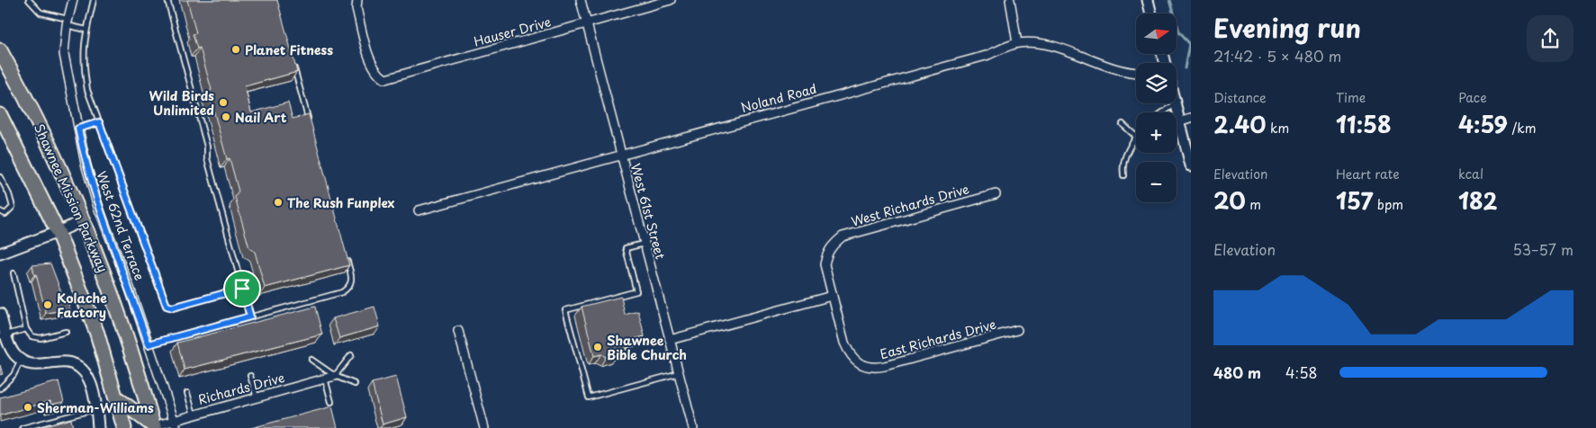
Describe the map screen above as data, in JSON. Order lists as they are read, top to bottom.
{
  "streets": {
    "highway": ["Shawnee Mission Parkway"],
    "street": [
      "Hauser Drive",
      "Noland Road",
      "West Richards Drive",
      "West 61st Street",
      "West 62nd Terrace",
      "East Richards Drive",
      "Richards Drive"
    ]
  },
  "crossings": [
    ["Hauser Drive", "West 61st Street"],
    ["Noland Road", "West 61st Street"],
    ["Shawnee Mission Parkway", "Richards Drive"],
    ["West Richards Drive", "East Richards Drive"],
    ["West 62nd Terrace", "Richards Drive"]
  ],
  "places": [
    "Planet Fitness",
    "Wild Birds Unlimited",
    "Nail Art",
    "The Rush Funplex",
    "Kolache Factory",
    "Shawnee Bible Church",
    "Sherman-Williams"
  ],
  "north": "right",
  "page": {
    "heading": ["Evening run", "21:42 · 5 × 480 m"],
    "map_buttons": ["+", "−"],
    "stats": [
      ["Distance", "2.40 km"],
      ["Time", "11:58"],
      ["Pace", "4:59 /km"],
      ["Elevation", "20 m"],
      ["Heart rate", "157 bpm"],
      ["kcal", "182"]
    ],
    "chart": ["Elevation", "53–57 m"],
    "list": [
      {
        "name": "480 m",
        "note": "4:58"
      }
    ]
  }
}
